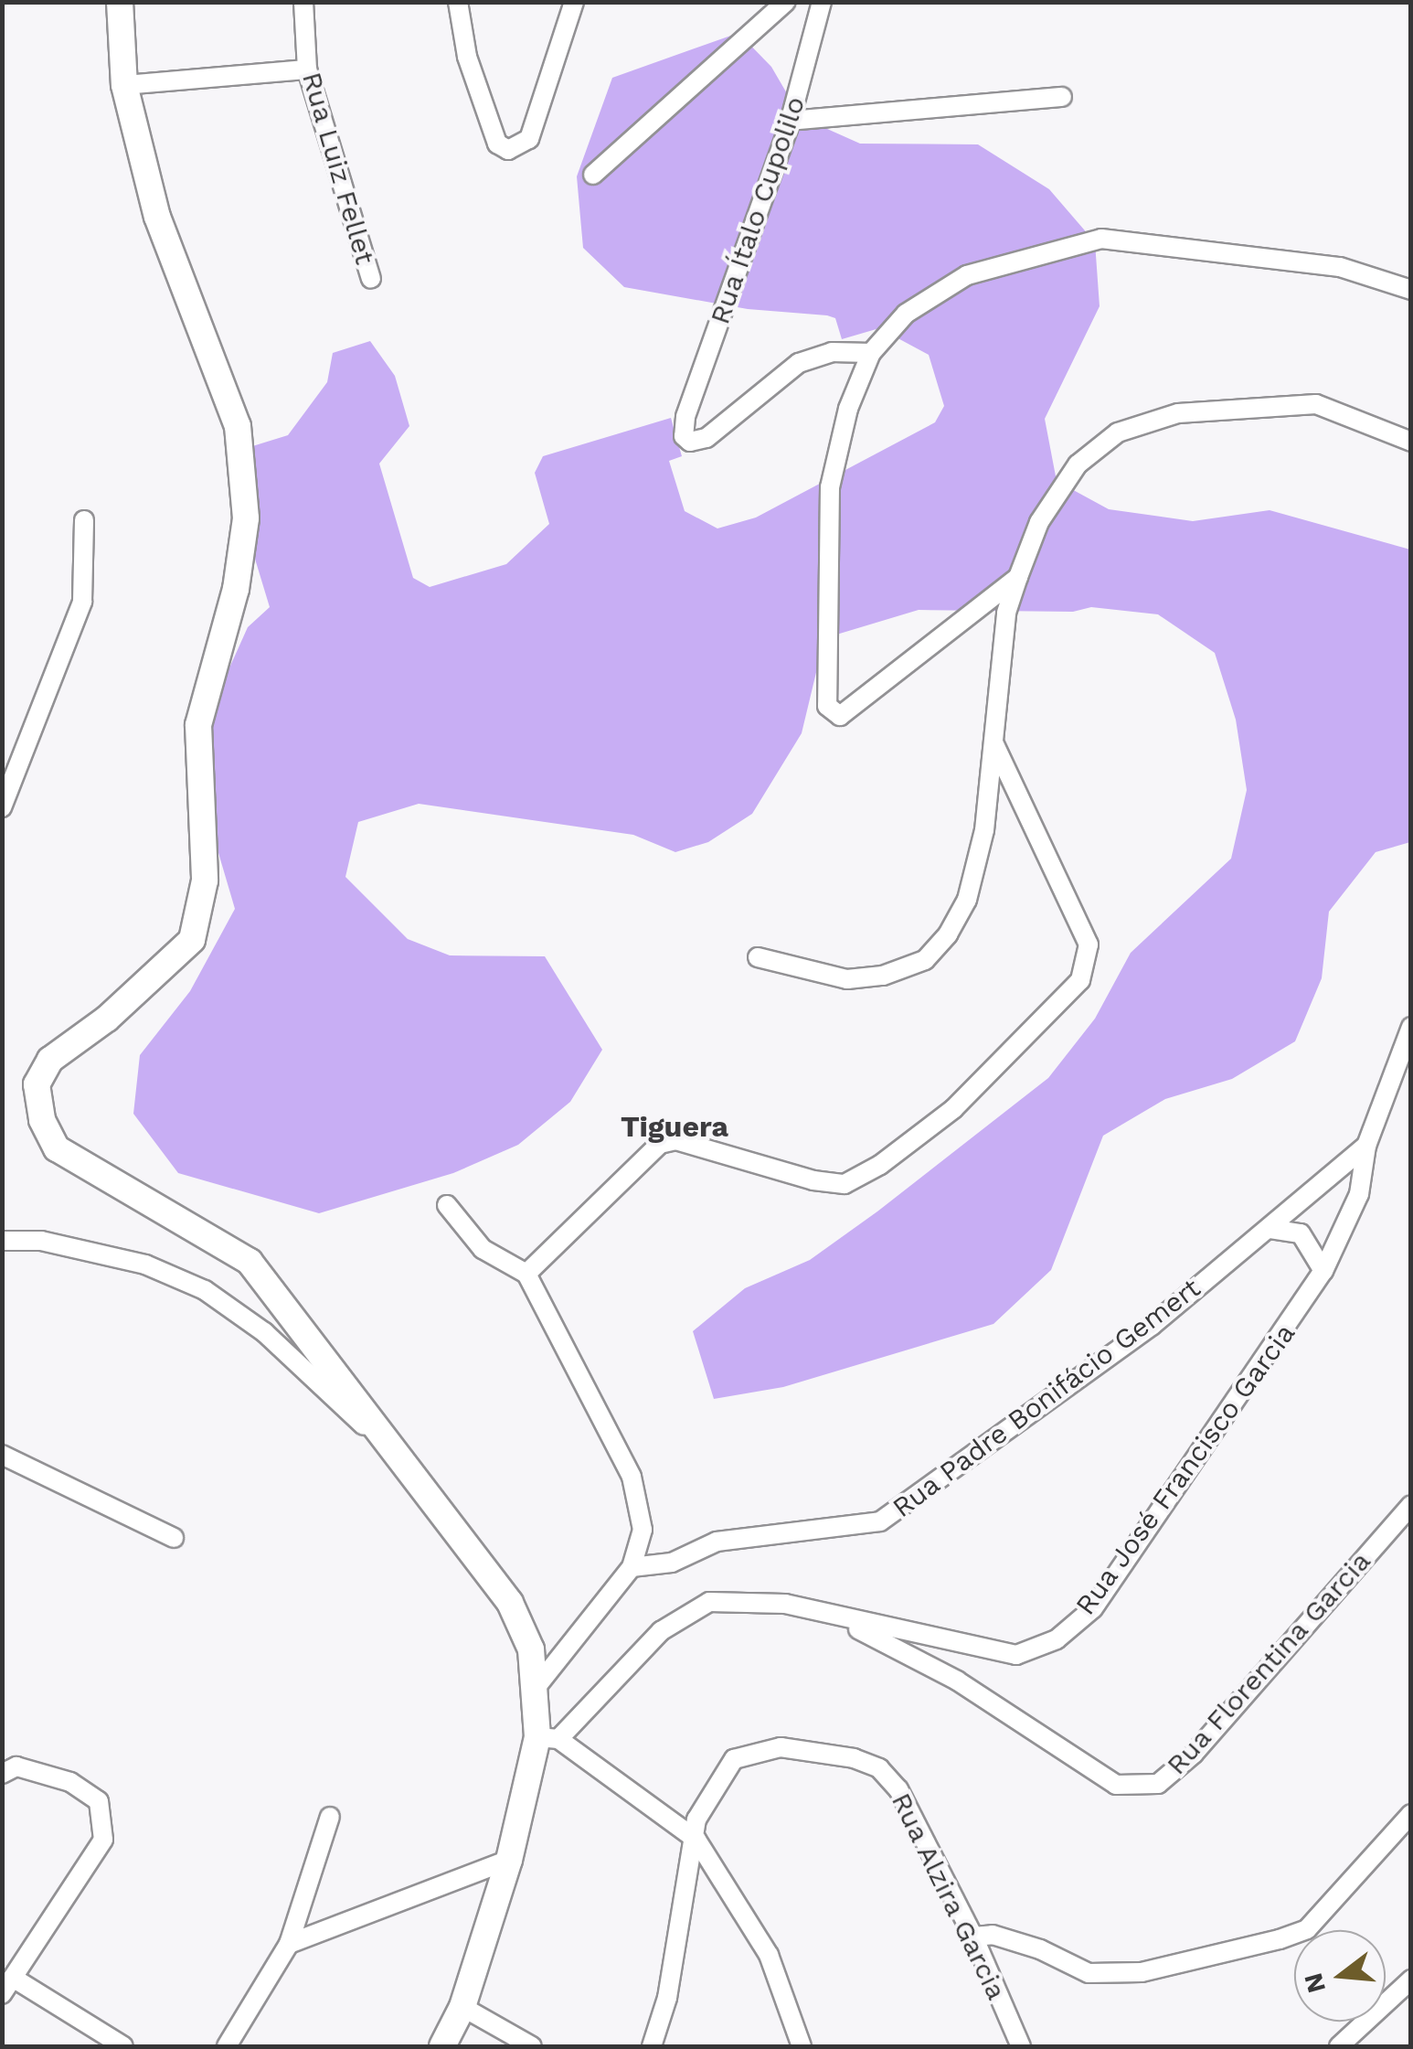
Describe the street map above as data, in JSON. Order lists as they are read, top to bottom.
{
  "streets": {
    "street": [
      "Rua Luiz Fellet",
      "Rua Ítalo Cupolilo",
      "Rua Padre Bonifácio Gemert",
      "Rua José Francisco Garcia",
      "Rua Florentina Garcia",
      "Rua Alzira Garcia"
    ]
  },
  "crossings": [
    ["Rua Padre Bonifácio Gemert", "Rua José Francisco Garcia"],
    ["Rua José Francisco Garcia", "Rua Florentina Garcia"]
  ],
  "districts": ["Tiguera"],
  "north": "left"
}
